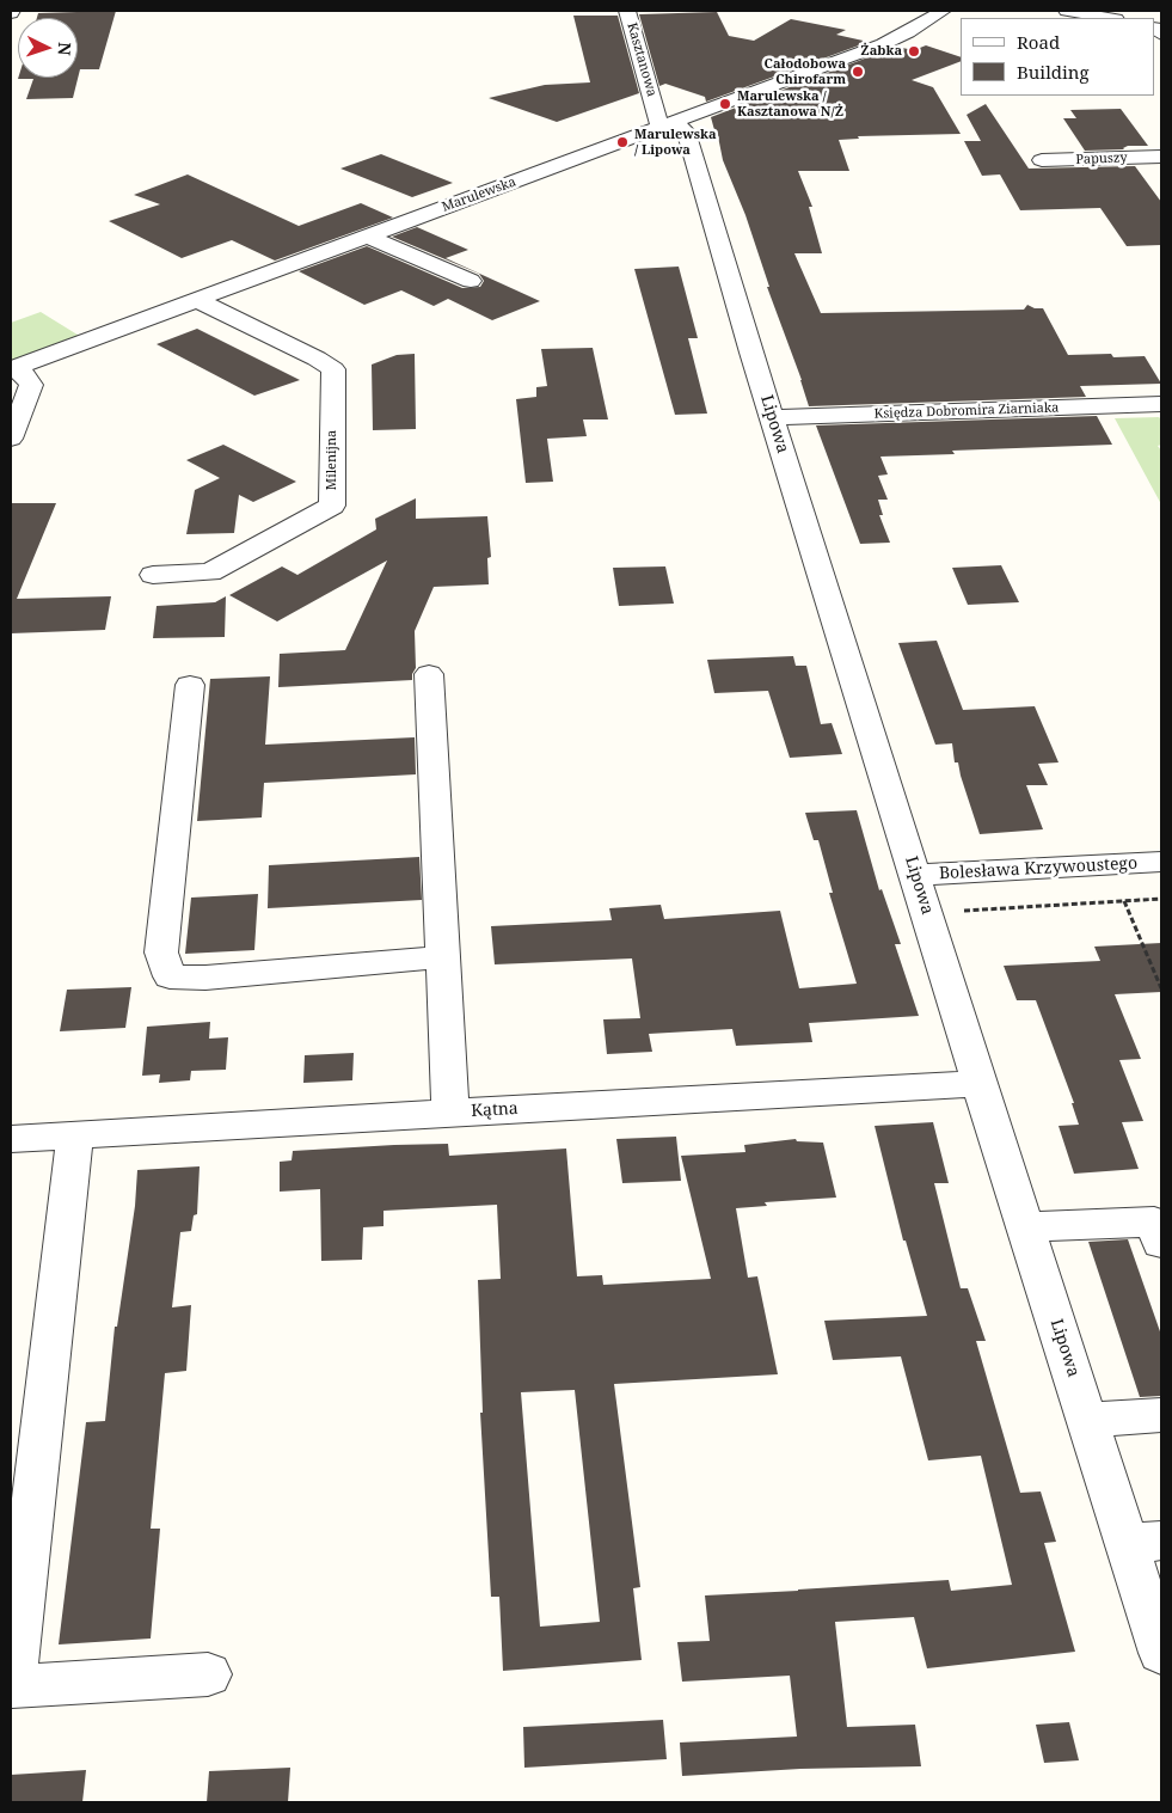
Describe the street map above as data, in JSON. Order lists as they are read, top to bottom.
{
  "streets": {
    "street": [
      "Kasztanowa",
      "Papuszy",
      "Marulewska",
      "Księdza Dobromira Ziarniaka",
      "Lipowa",
      "Milenijna",
      "Bolesława Krzywoustego",
      "Kątna"
    ]
  },
  "crossings": [
    ["Kasztanowa", "Marulewska"],
    ["Kasztanowa", "Lipowa"],
    ["Marulewska", "Lipowa"],
    ["Marulewska", "Milenijna"],
    ["Księdza Dobromira Ziarniaka", "Lipowa"],
    ["Lipowa", "Bolesława Krzywoustego"],
    ["Lipowa", "Kątna"]
  ],
  "places": [
    "Żabka",
    "Całodobowa Chirofarm",
    "Marulewska / Kasztanowa N/Ż",
    "Marulewska / Lipowa"
  ],
  "legend": ["Road", "Building"],
  "north": "right"
}
